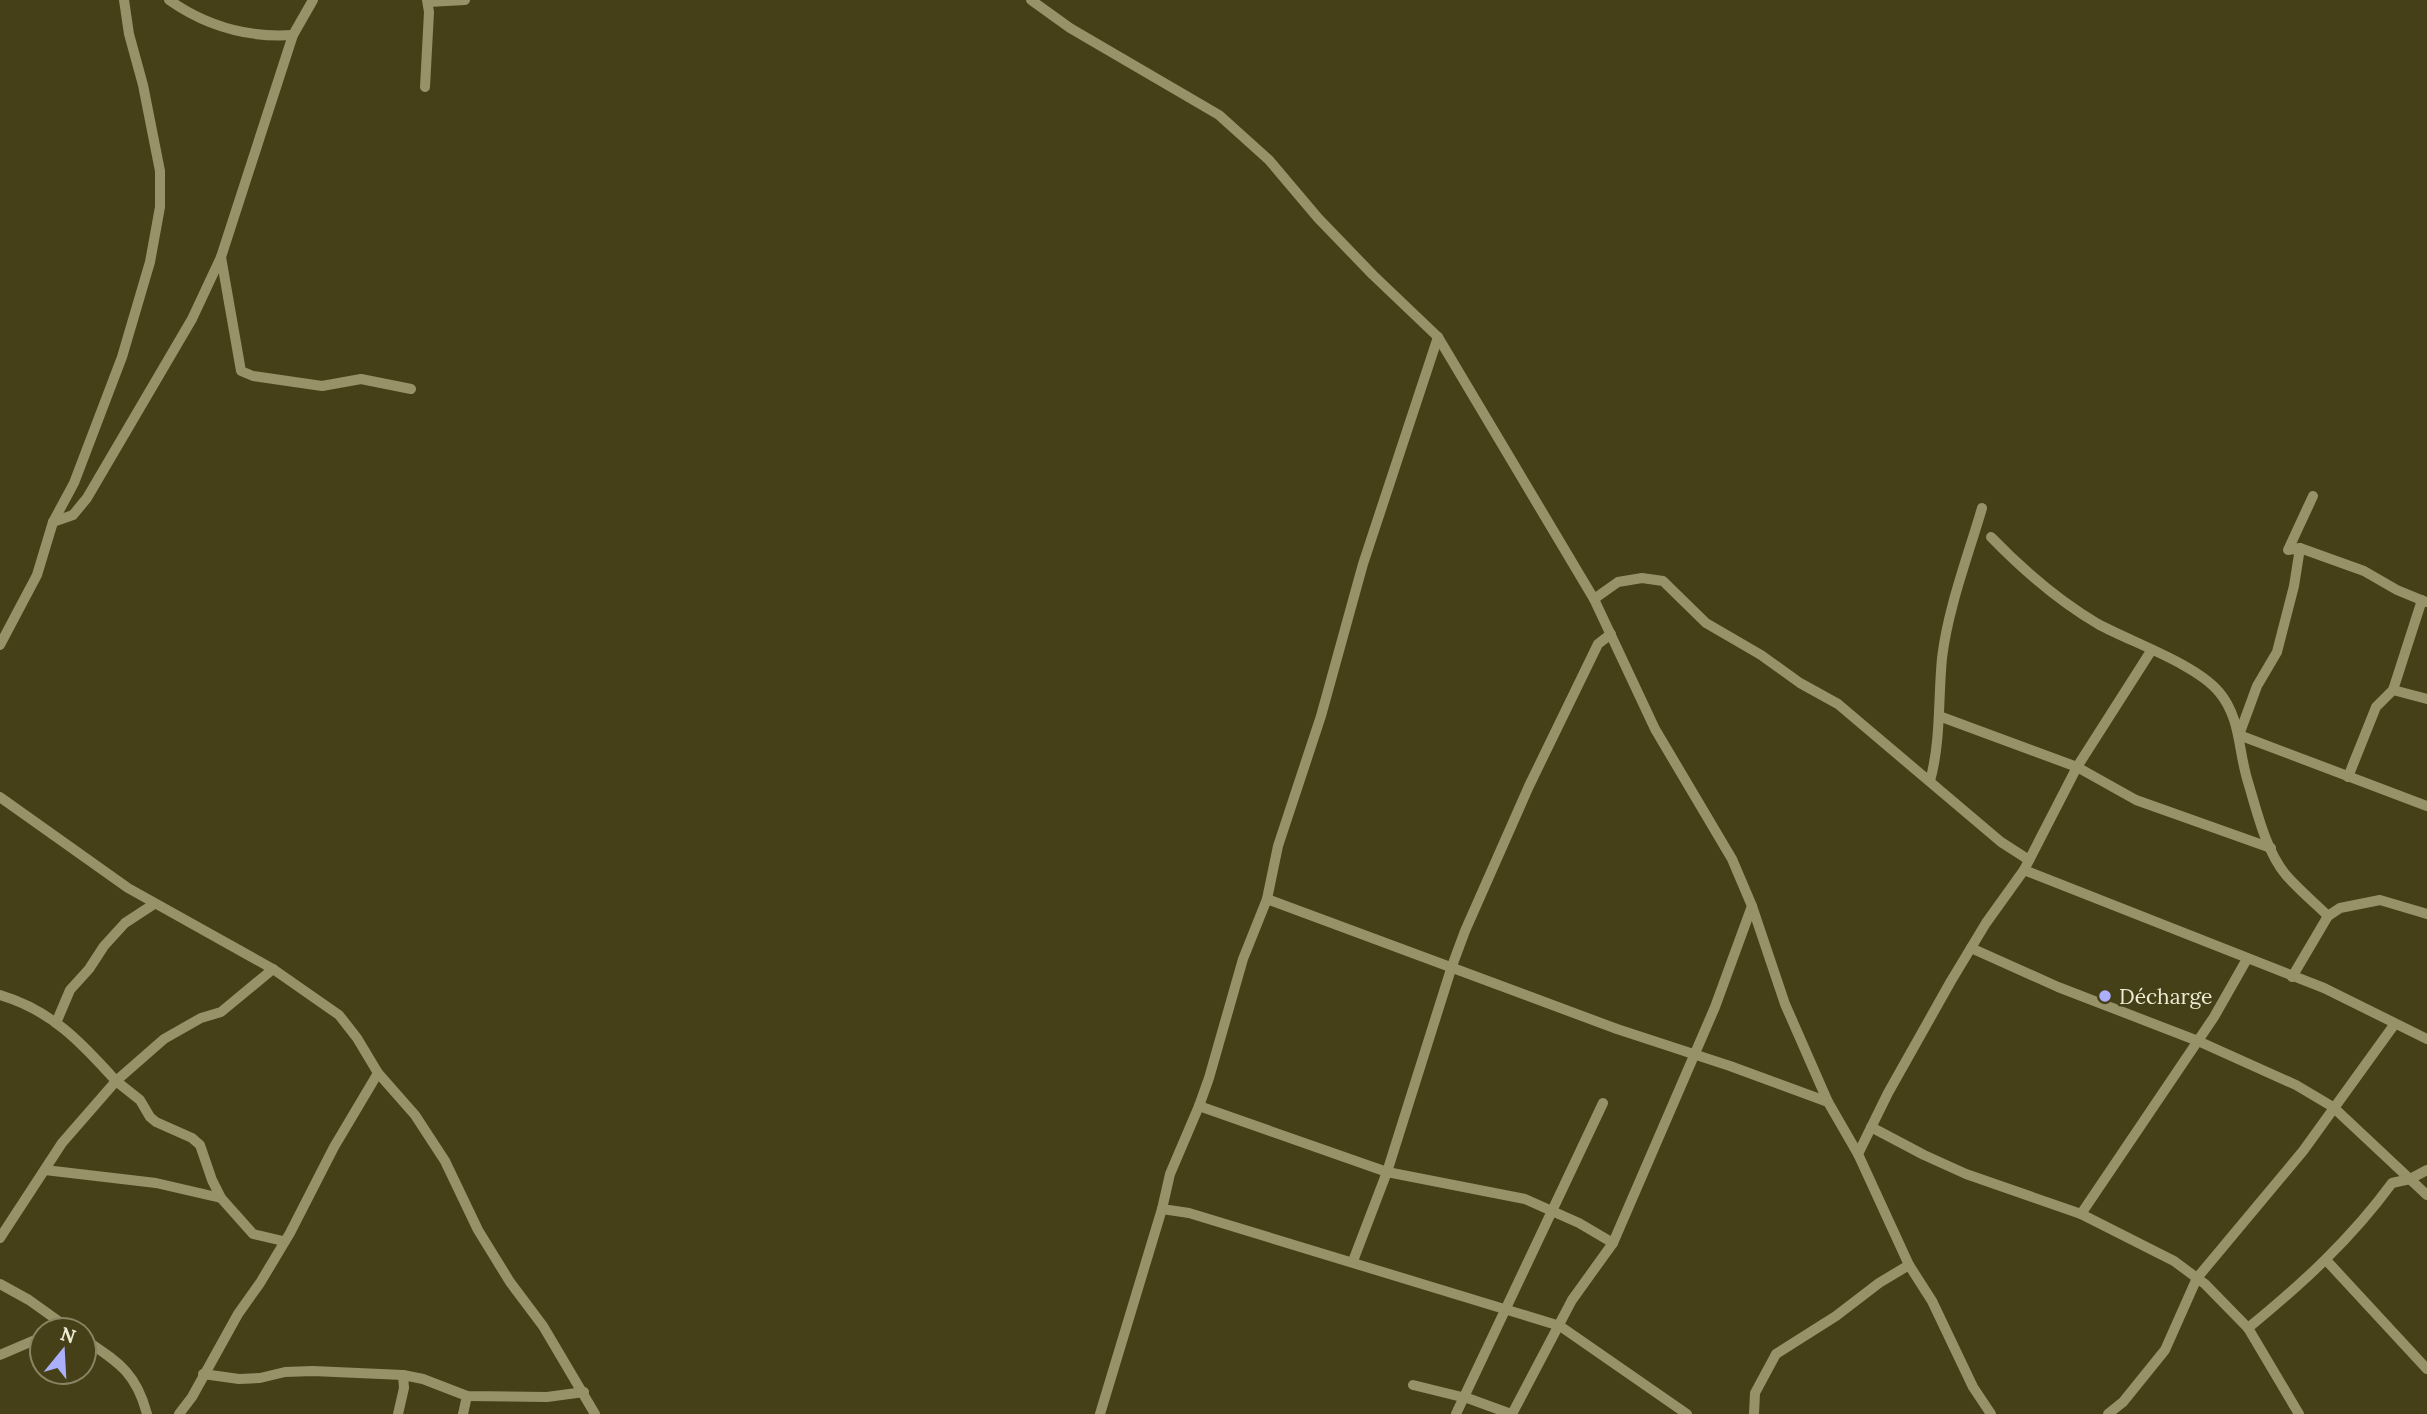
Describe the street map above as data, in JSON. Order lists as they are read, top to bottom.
{
  "places": ["Décharge"],
  "north": "top"
}
